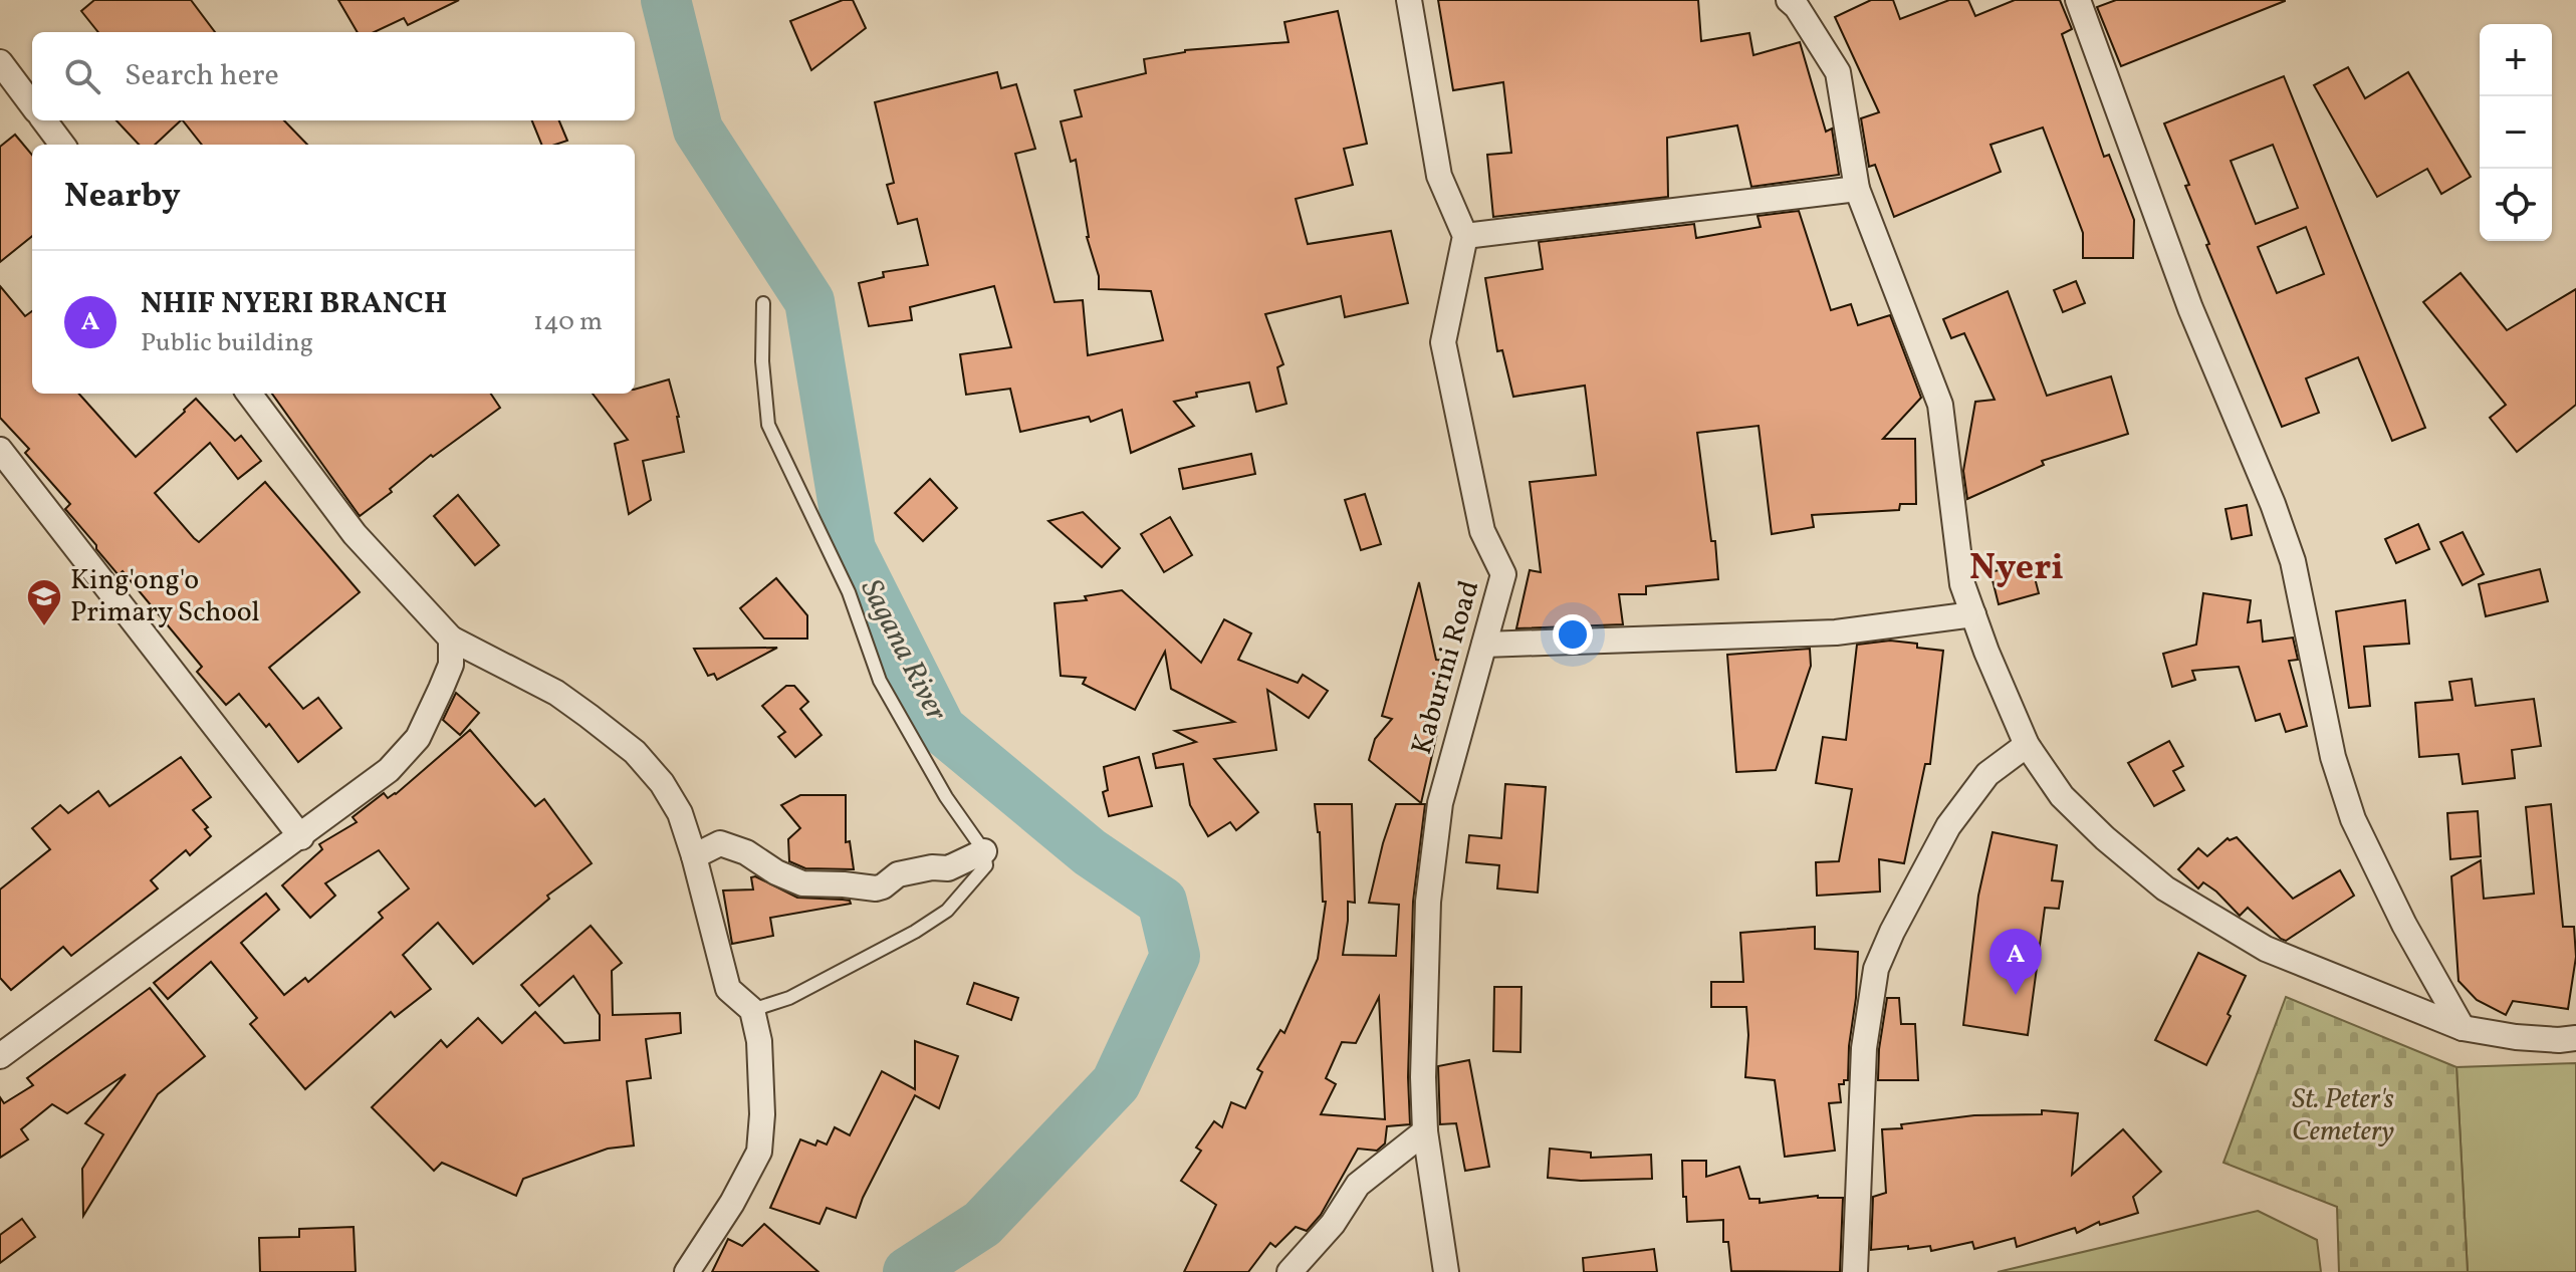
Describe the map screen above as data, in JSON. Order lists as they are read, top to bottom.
{
  "streets": {
    "street": ["Kaburini Road"]
  },
  "districts": ["Nyeri"],
  "water": ["Sagana River"],
  "parks": ["St. Peter's Cemetery"],
  "places": {
    "school or university": ["King'ong'o Primary School"]
  },
  "page": {
    "map_buttons": ["+", "−"],
    "search": "Search here",
    "heading": "Nearby",
    "list": [
      {
        "mark": "A",
        "name": "NHIF NYERI BRANCH",
        "note": "Public building",
        "value": "140 m"
      }
    ],
    "pins": "A"
  }
}
